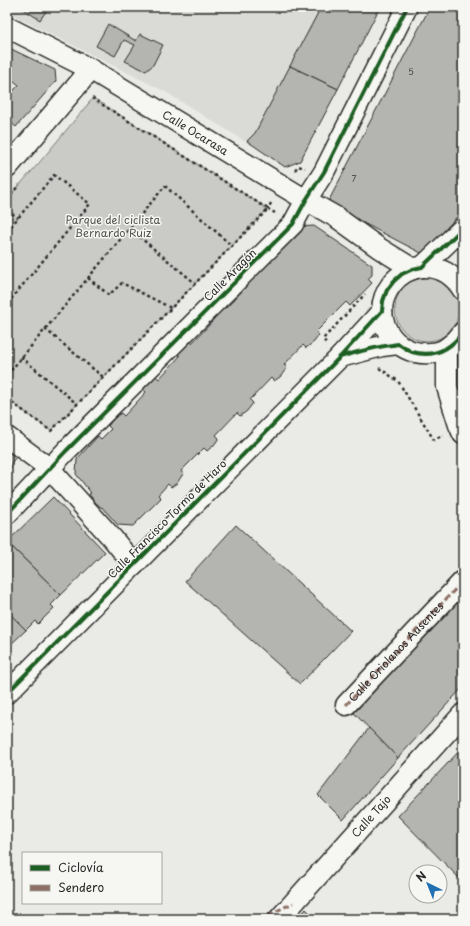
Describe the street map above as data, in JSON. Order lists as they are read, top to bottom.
{
  "streets": {
    "street": [
      "Calle Ocarasa",
      "Calle Aragón",
      "Calle Francisco Tormo de Haro",
      "Calle Oriolanos Ausentes",
      "Calle Tajo"
    ]
  },
  "crossings": [
    ["Calle Ocarasa", "Calle Aragón"]
  ],
  "parks": ["Parque del ciclista Bernardo Ruiz"],
  "house_numbers": ["5", "7"],
  "legend": ["Ciclovía", "Sendero"],
  "north": "top left"
}
